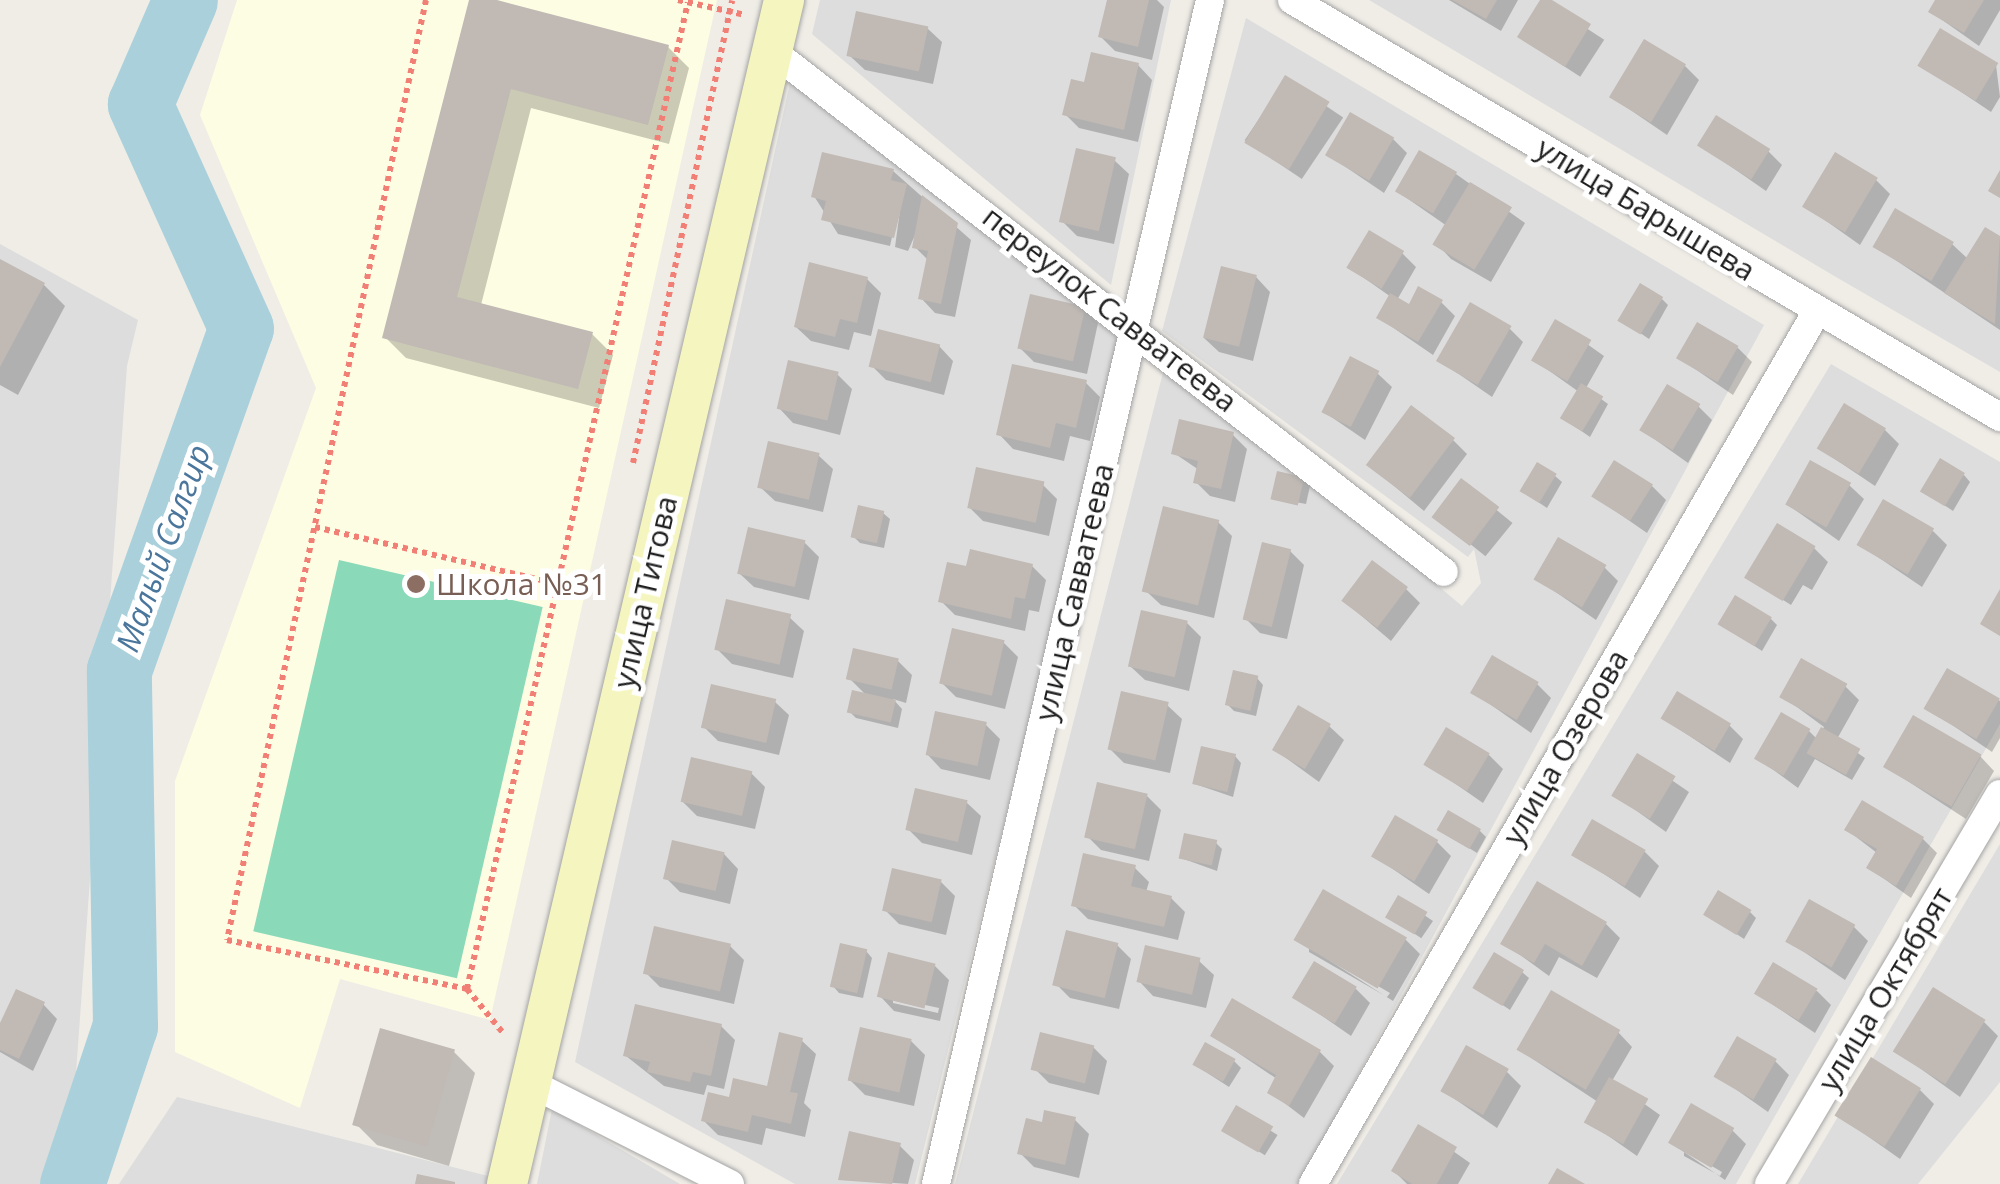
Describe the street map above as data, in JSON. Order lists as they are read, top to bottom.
{
  "streets": {
    "main road": ["улица Титова"],
    "street": [
      "улица Барышева",
      "переулок Савватеева",
      "улица Савватеева",
      "улица Озерова",
      "улица Октябрят"
    ]
  },
  "crossings": [
    ["улица Барышева", "улица Озерова"],
    ["переулок Савватеева", "улица Титова"],
    ["переулок Савватеева", "улица Савватеева"]
  ],
  "water": ["Малый Салгир"],
  "places": ["Школа №31"]
}
